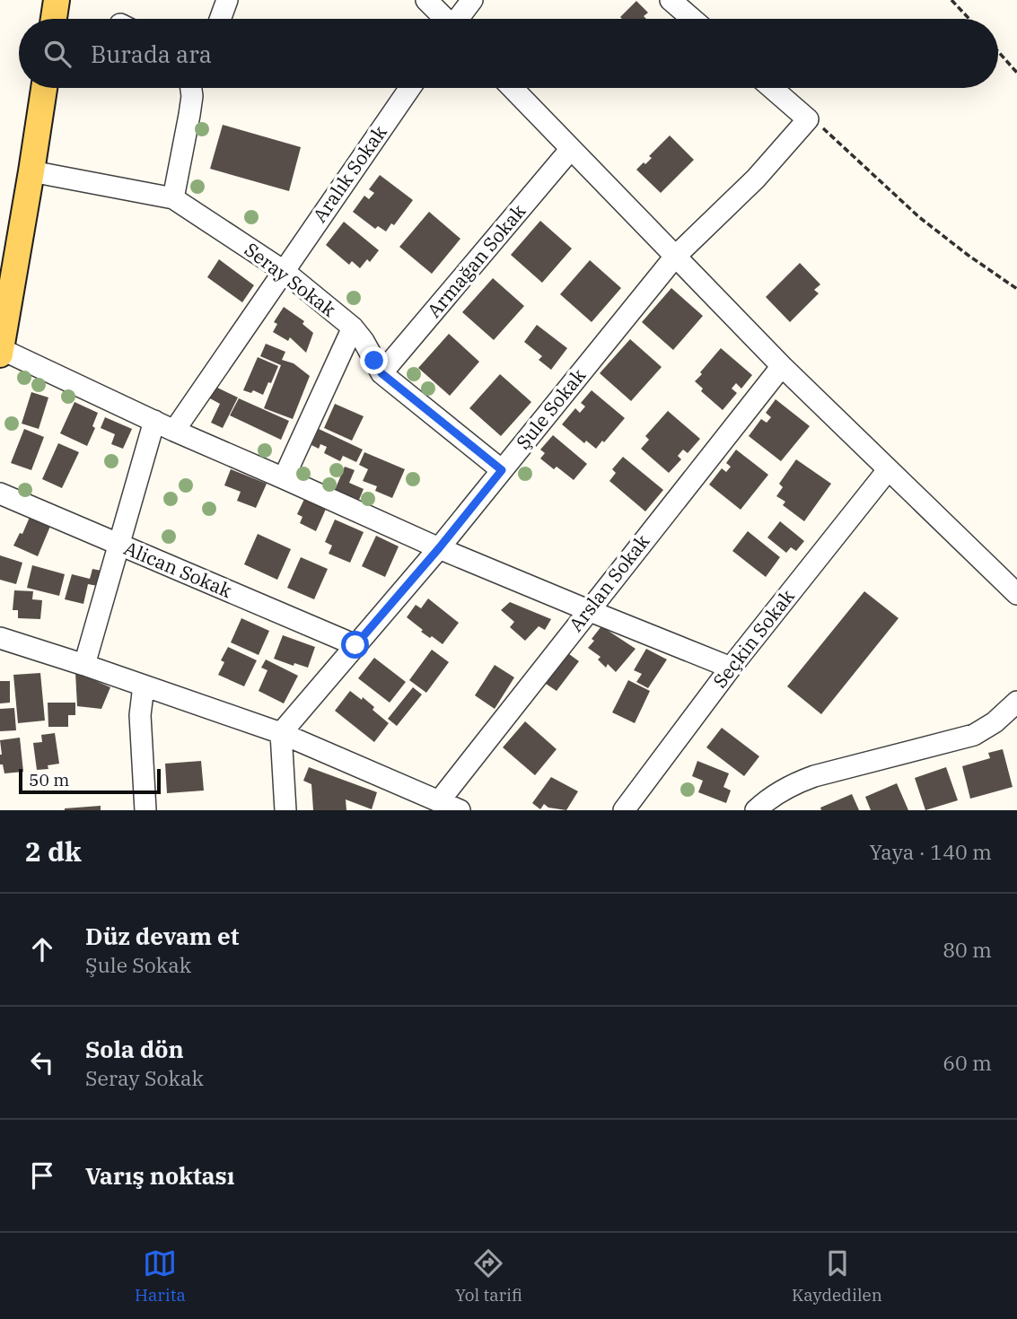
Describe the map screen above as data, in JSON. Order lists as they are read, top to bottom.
{
  "streets": {
    "street": [
      "Aralık Sokak",
      "Armağan Sokak",
      "Seray Sokak",
      "Şule Sokak",
      "Alican Sokak",
      "Arslan Sokak",
      "Seçkin Sokak"
    ]
  },
  "crossings": [
    ["Aralık Sokak", "Seray Sokak"],
    ["Armağan Sokak", "Seray Sokak"],
    ["Seray Sokak", "Şule Sokak"],
    ["Şule Sokak", "Alican Sokak"]
  ],
  "scale_bar": "50 m",
  "page": {
    "search": "Burada ara",
    "scale": "50 m",
    "heading": ["2 dk", "Yaya · 140 m"],
    "list": [
      ["Düz devam et", "Şule Sokak", "80 m"],
      ["Sola dön", "Seray Sokak", "60 m"],
      "Varış noktası"
    ],
    "nav": ["Harita", "Yol tarifi", "Kaydedilen"]
  }
}
